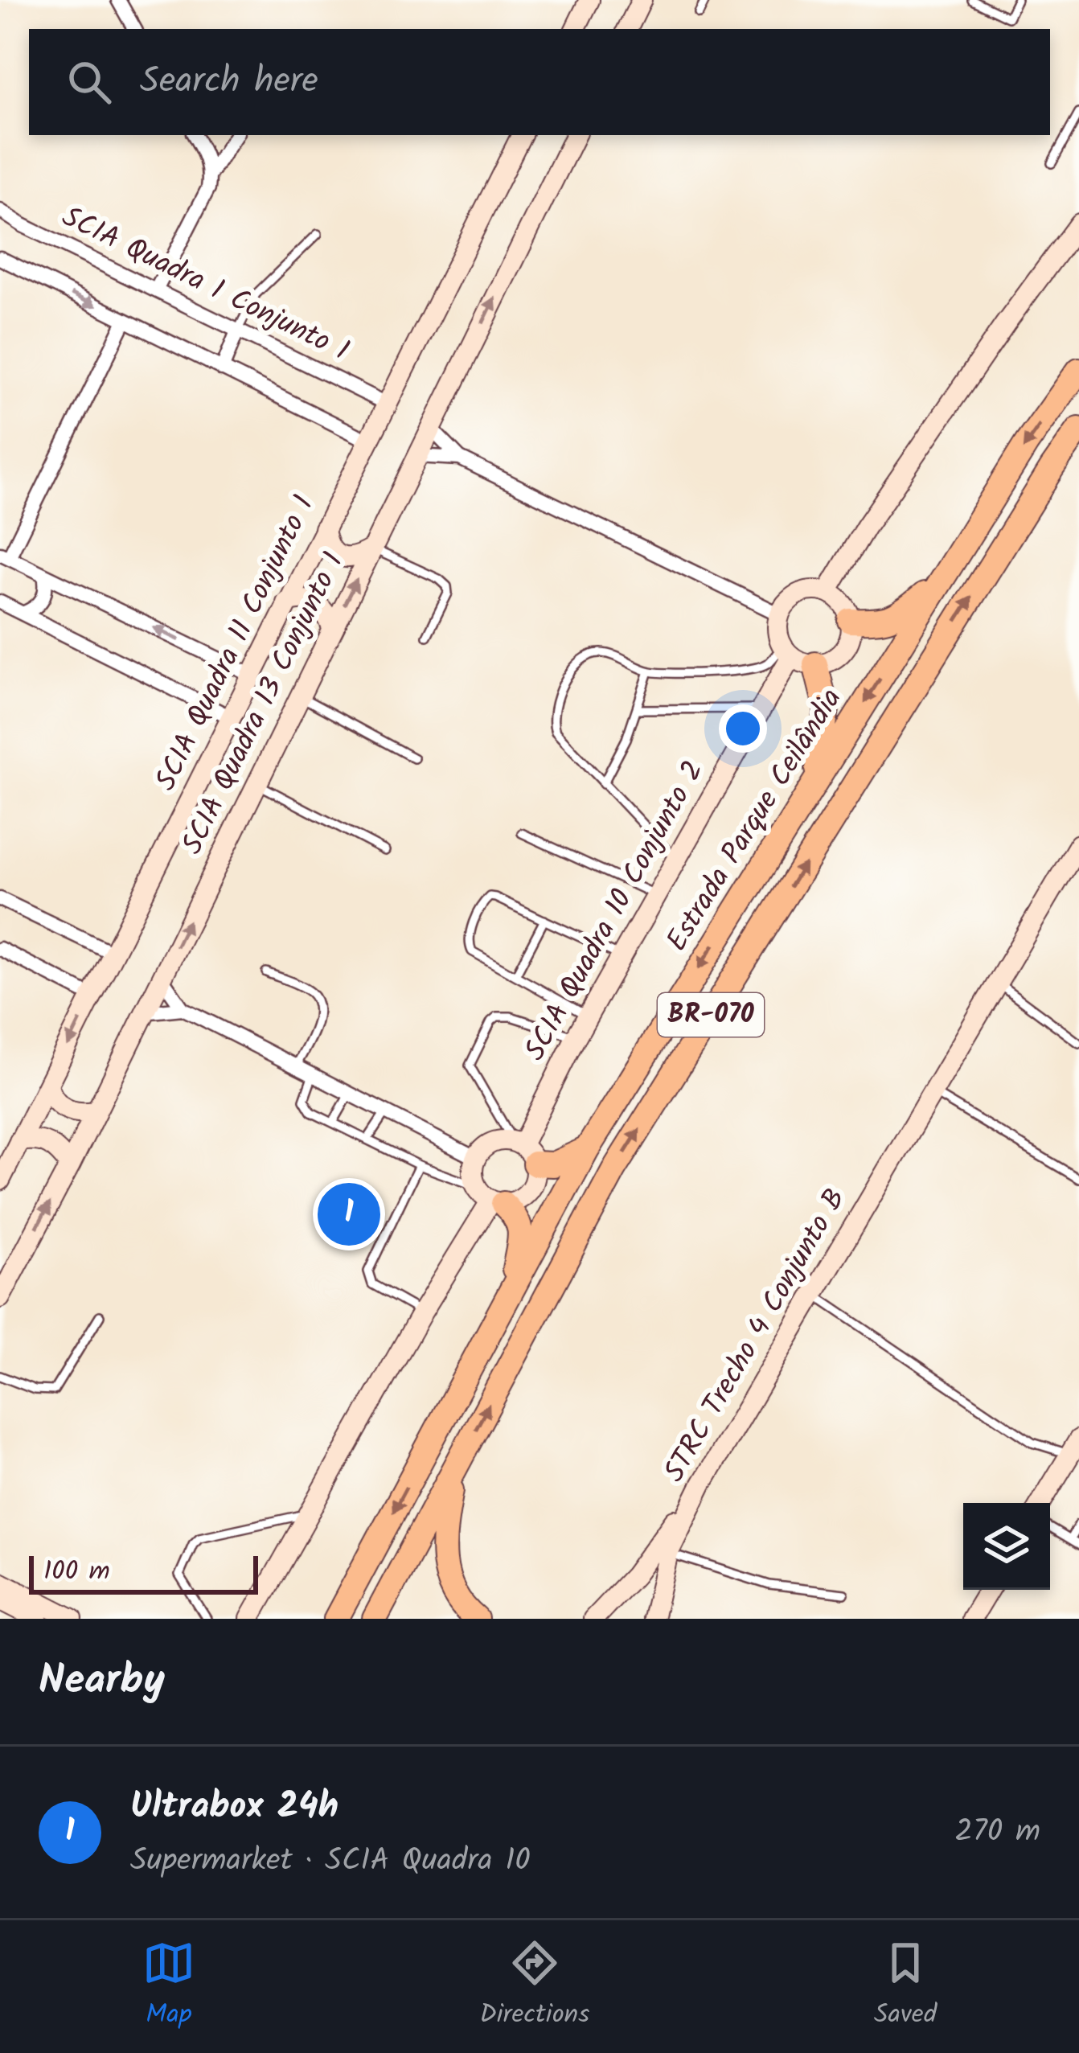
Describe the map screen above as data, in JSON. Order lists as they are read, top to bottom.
{
  "streets": {
    "highway": ["Estrada Parque Ceilândia", "BR-070"],
    "street": [
      "SCIA Quadra 1 Conjunto 1",
      "SCIA Quadra 11 Conjunto 1",
      "SCIA Quadra 13 Conjunto 1",
      "SCIA Quadra 10 Conjunto 2",
      "STRC Trecho 4 Conjunto B"
    ]
  },
  "crossings": [
    ["SCIA Quadra 1 Conjunto 1", "SCIA Quadra 11 Conjunto 1"]
  ],
  "one_way": ["SCIA Quadra 13 Conjunto 1"],
  "scale_bar": "100 m",
  "page": {
    "search": "Search here",
    "pins": "1",
    "scale": "100 m",
    "heading": "Nearby",
    "list": [
      {
        "mark": "1",
        "name": "Ultrabox 24h",
        "note": "Supermarket · SCIA Quadra 10",
        "value": "270 m"
      }
    ],
    "nav": ["Map", "Directions", "Saved"]
  }
}
